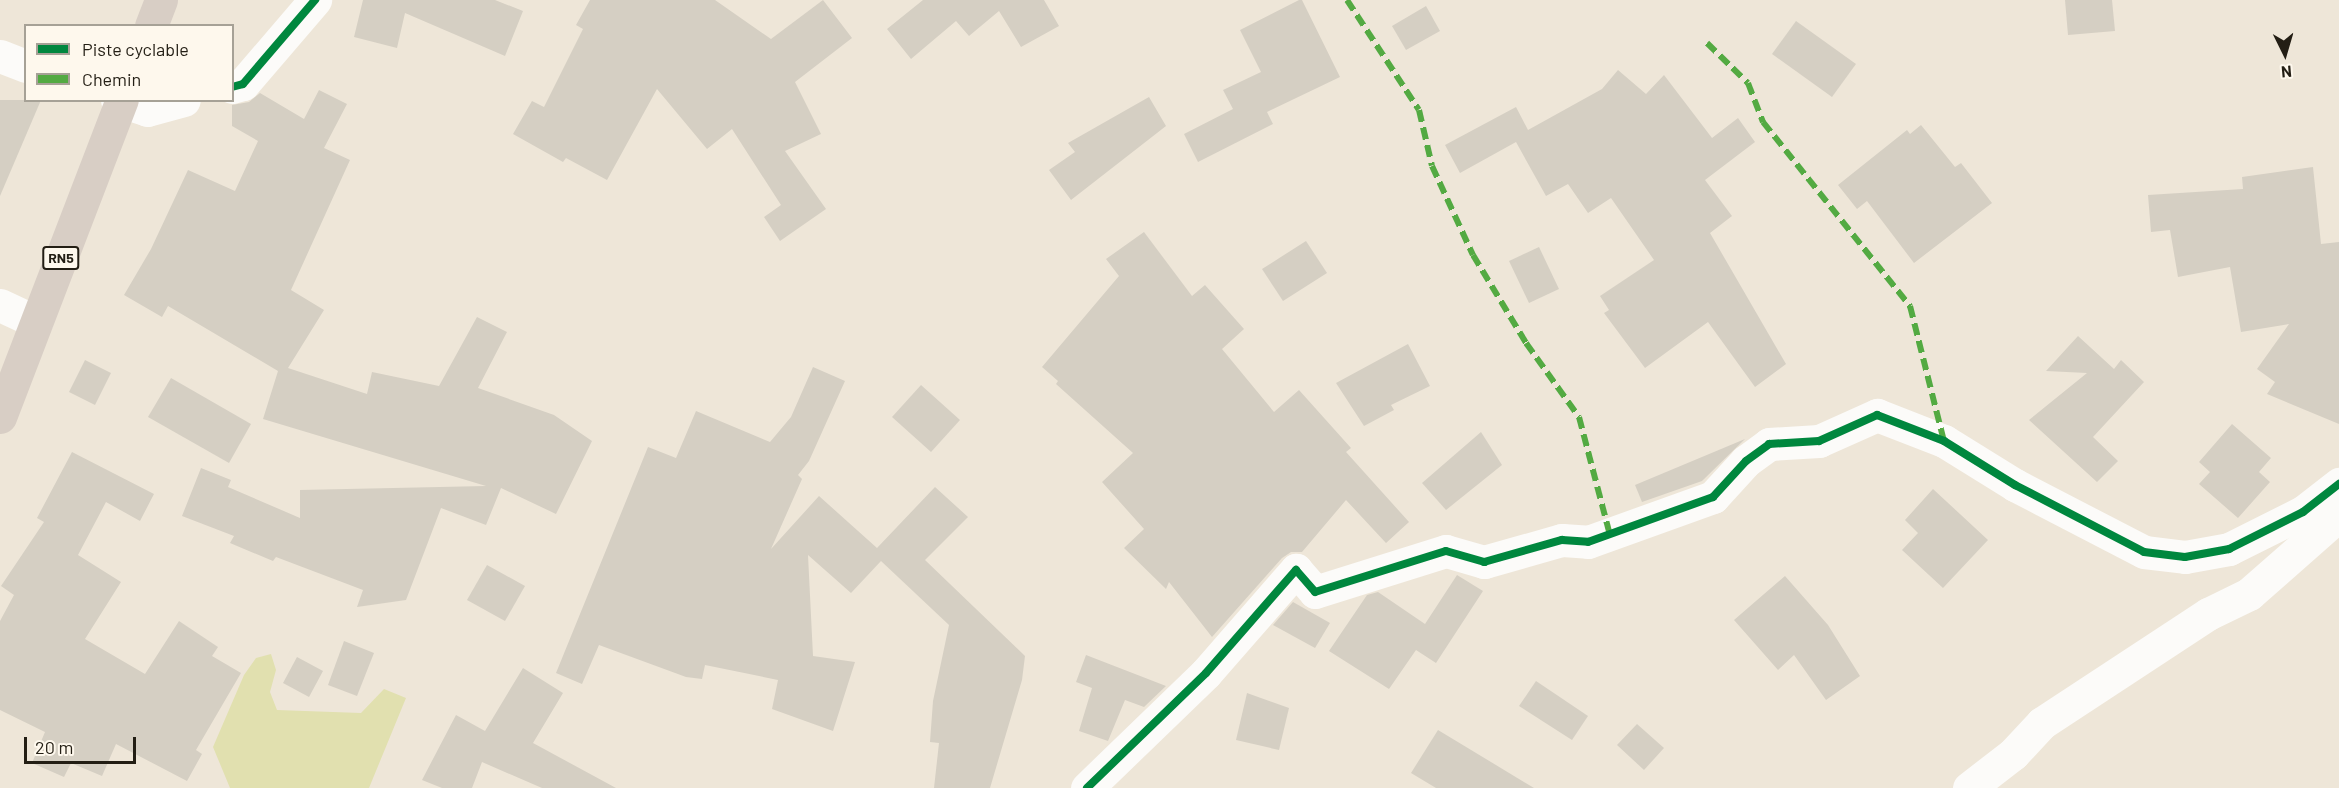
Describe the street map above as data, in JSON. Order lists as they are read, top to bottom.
{
  "streets": {
    "highway": ["RN5"]
  },
  "legend": ["Piste cyclable", "Chemin"],
  "scale_bar": "20 m",
  "north": "bottom"
}
